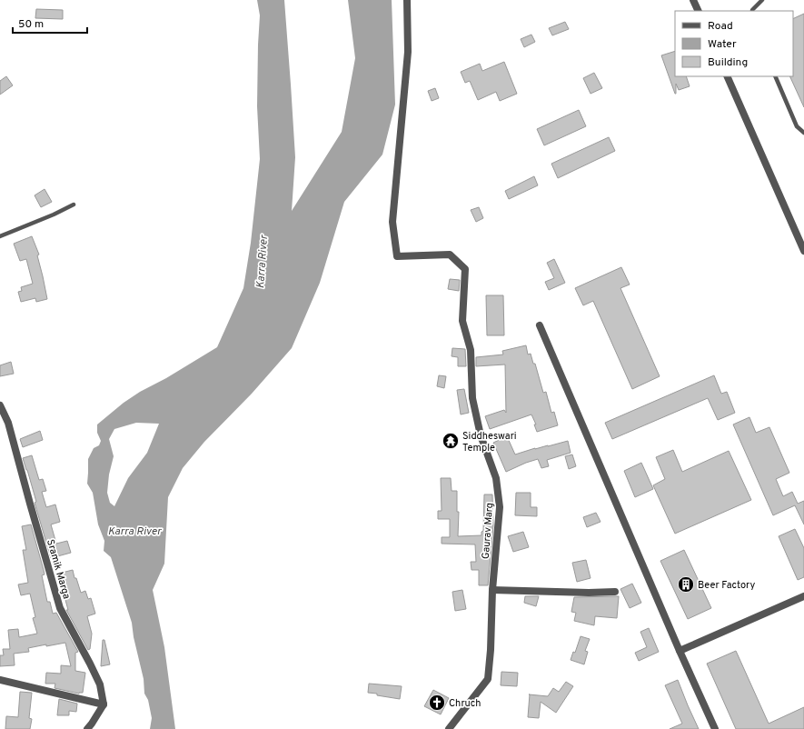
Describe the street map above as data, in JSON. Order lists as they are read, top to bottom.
{
  "streets": {
    "street": ["Gaurav Marg", "Sramik Marga"]
  },
  "water": ["Karra River"],
  "places": {
    "temple": ["Siddheswari Temple"],
    "building": ["Beer Factory"],
    "church": ["Chruch"]
  },
  "legend": ["Road", "Water", "Building"],
  "scale_bar": "50 m"
}
